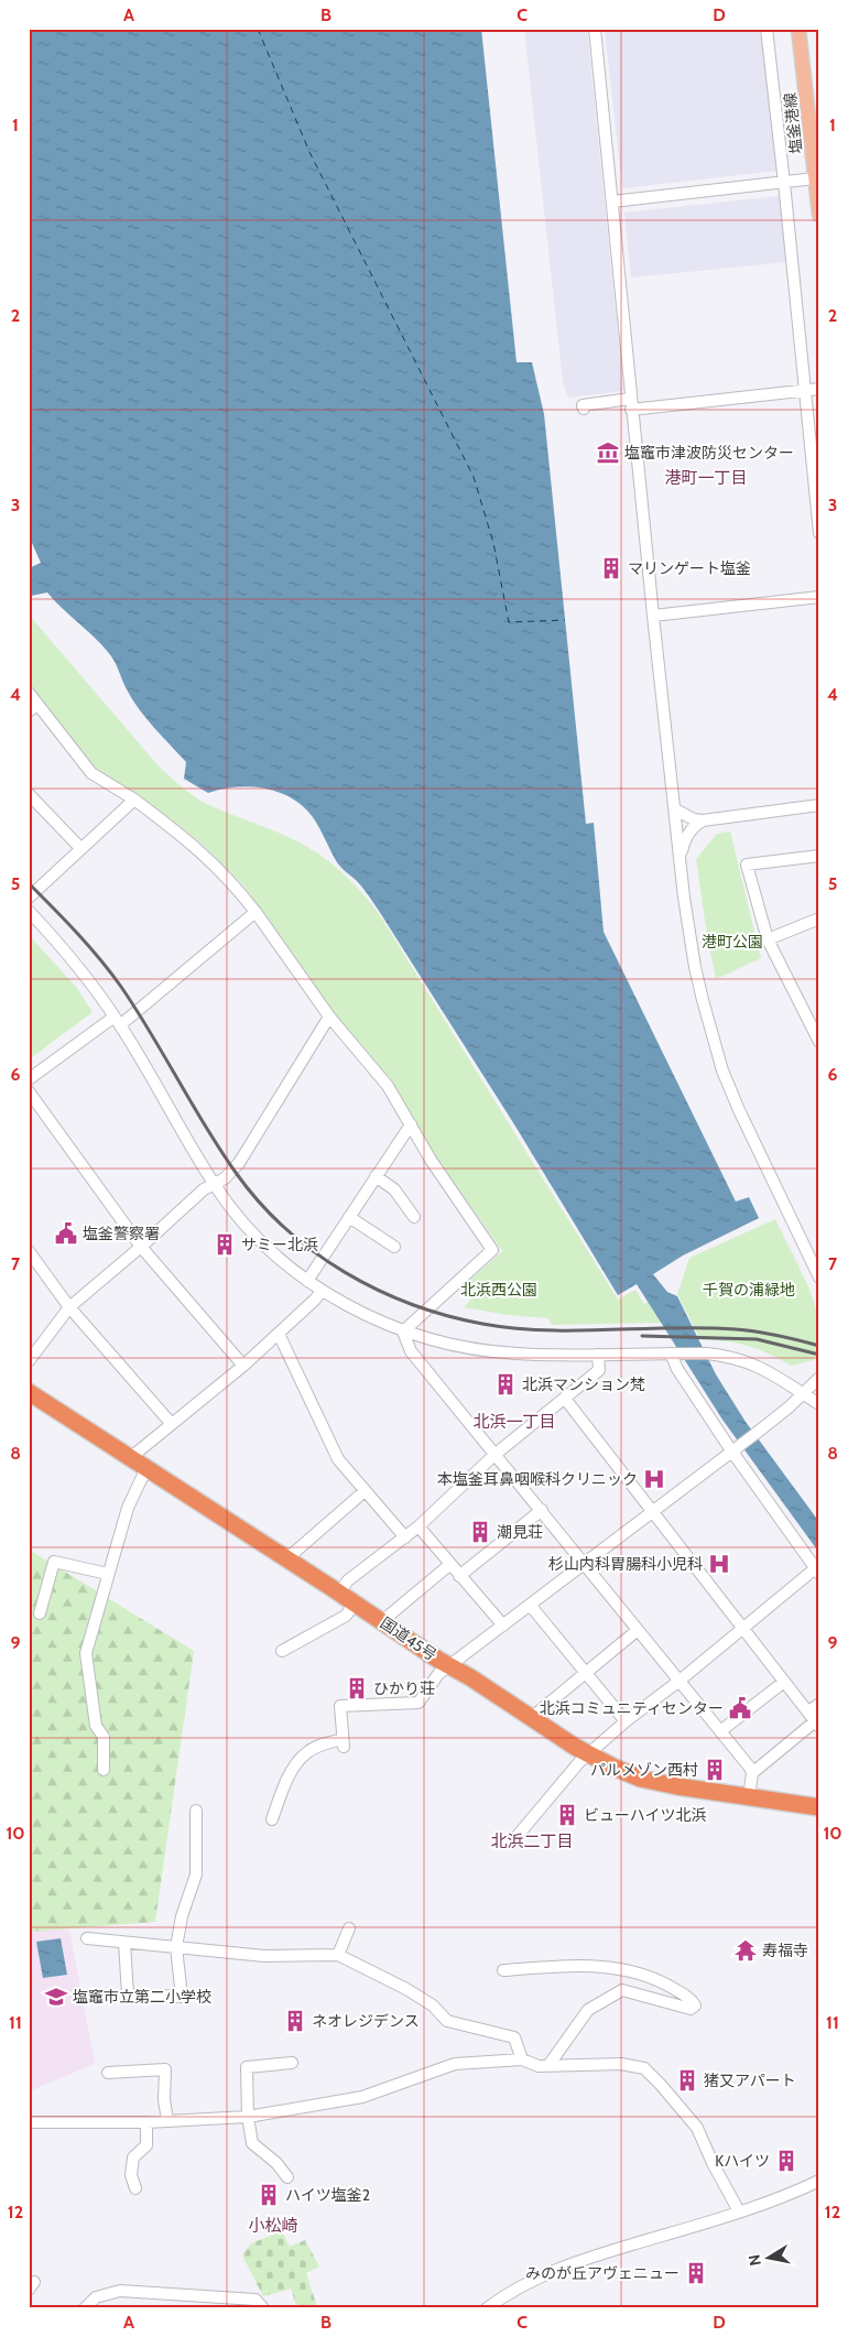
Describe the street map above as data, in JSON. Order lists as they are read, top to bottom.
{
  "streets": {
    "highway": ["国道45号"],
    "main road": ["塩釜港線"]
  },
  "districts": [
    "港町一丁目",
    "北浜一丁目",
    "北浜二丁目",
    "小松崎"
  ],
  "parks": ["港町公園", "北浜西公園", "千賀の浦緑地"],
  "places": {
    "museum": ["塩竈市津波防災センター"],
    "building": [
      "マリンゲート塩釜",
      "サミー北浜",
      "北浜マンション梵",
      "潮見荘",
      "ひかり荘",
      "パルメゾン西村",
      "ビューハイツ北浜",
      "ネオレジデンス",
      "猪又アパート",
      "Kハイツ",
      "ハイツ塩釜2",
      "みのが丘アヴェニュー"
    ],
    "public building": ["塩釜警察署", "北浜コミュニティセンター"],
    "hospital": ["本塩釜耳鼻咽喉科クリニック", "杉山内科胃腸科小児科"],
    "temple": ["寿福寺"],
    "school or university": ["塩竈市立第二小学校"]
  },
  "north": "left",
  "grid": {
    "columns": [
      "A",
      "B",
      "C",
      "D"
    ],
    "rows": [
      "1",
      "2",
      "3",
      "4",
      "5",
      "6",
      "7",
      "8",
      "9",
      "10",
      "11",
      "12"
    ]
  }
}
